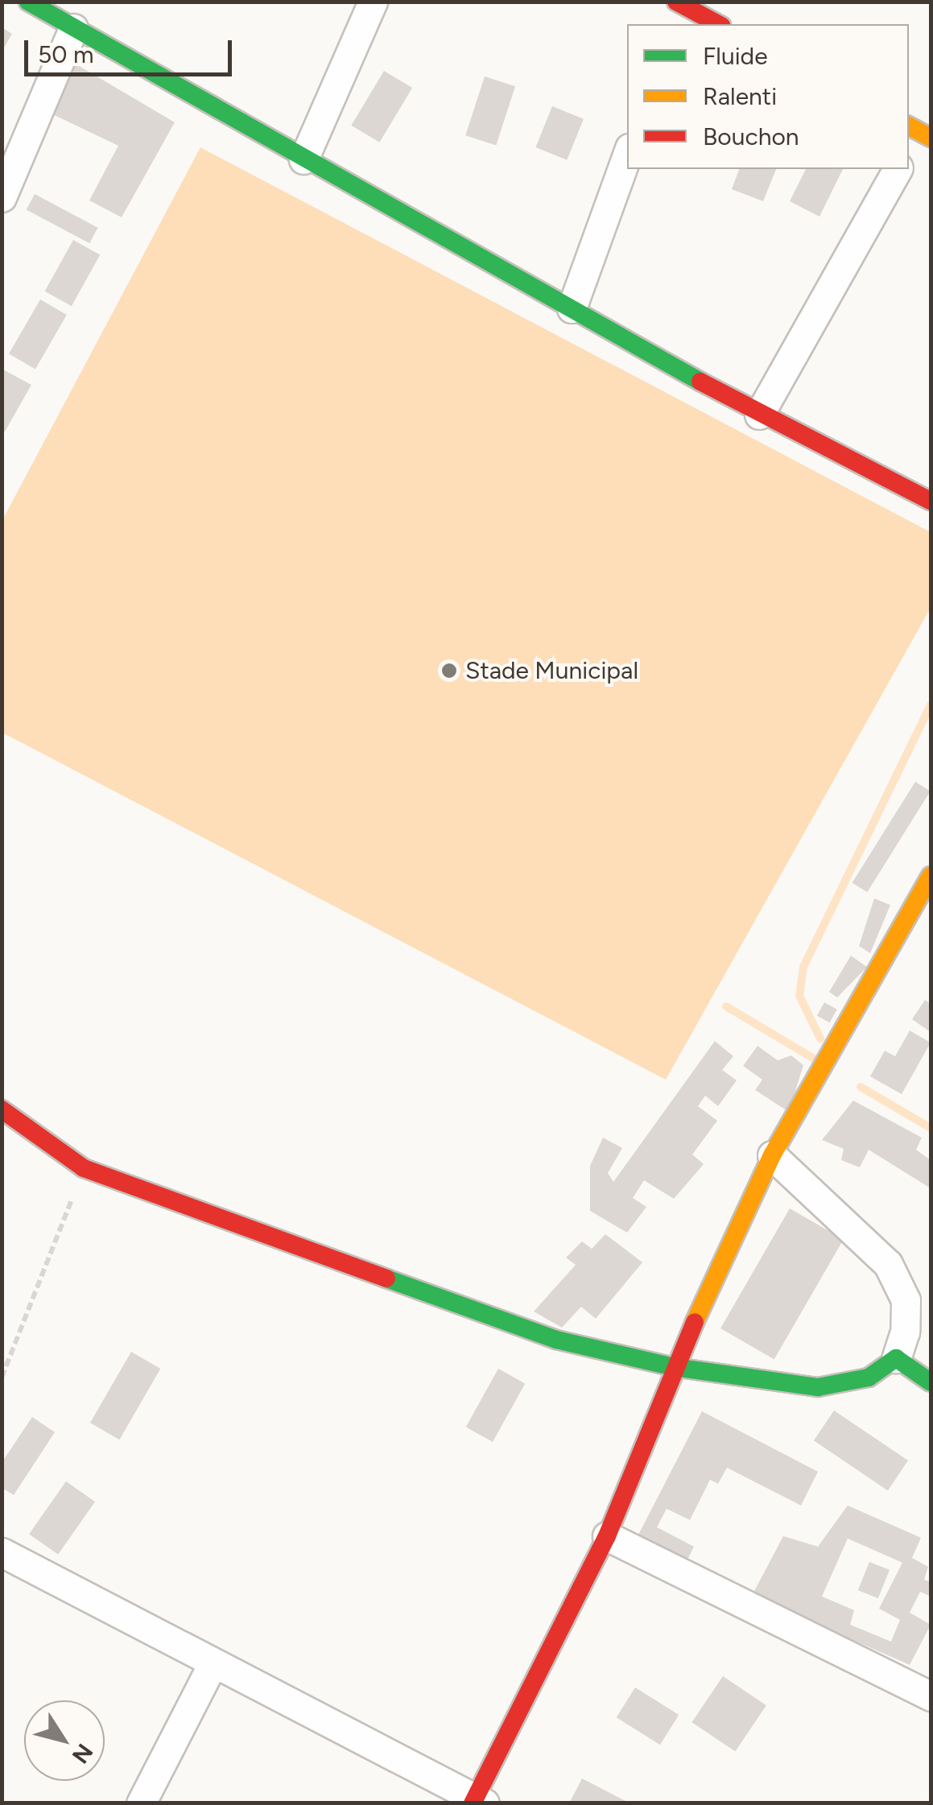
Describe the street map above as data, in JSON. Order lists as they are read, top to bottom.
{
  "places": ["Stade Municipal"],
  "legend": ["Fluide", "Ralenti", "Bouchon"],
  "scale_bar": "50 m",
  "north": "bottom right"
}
